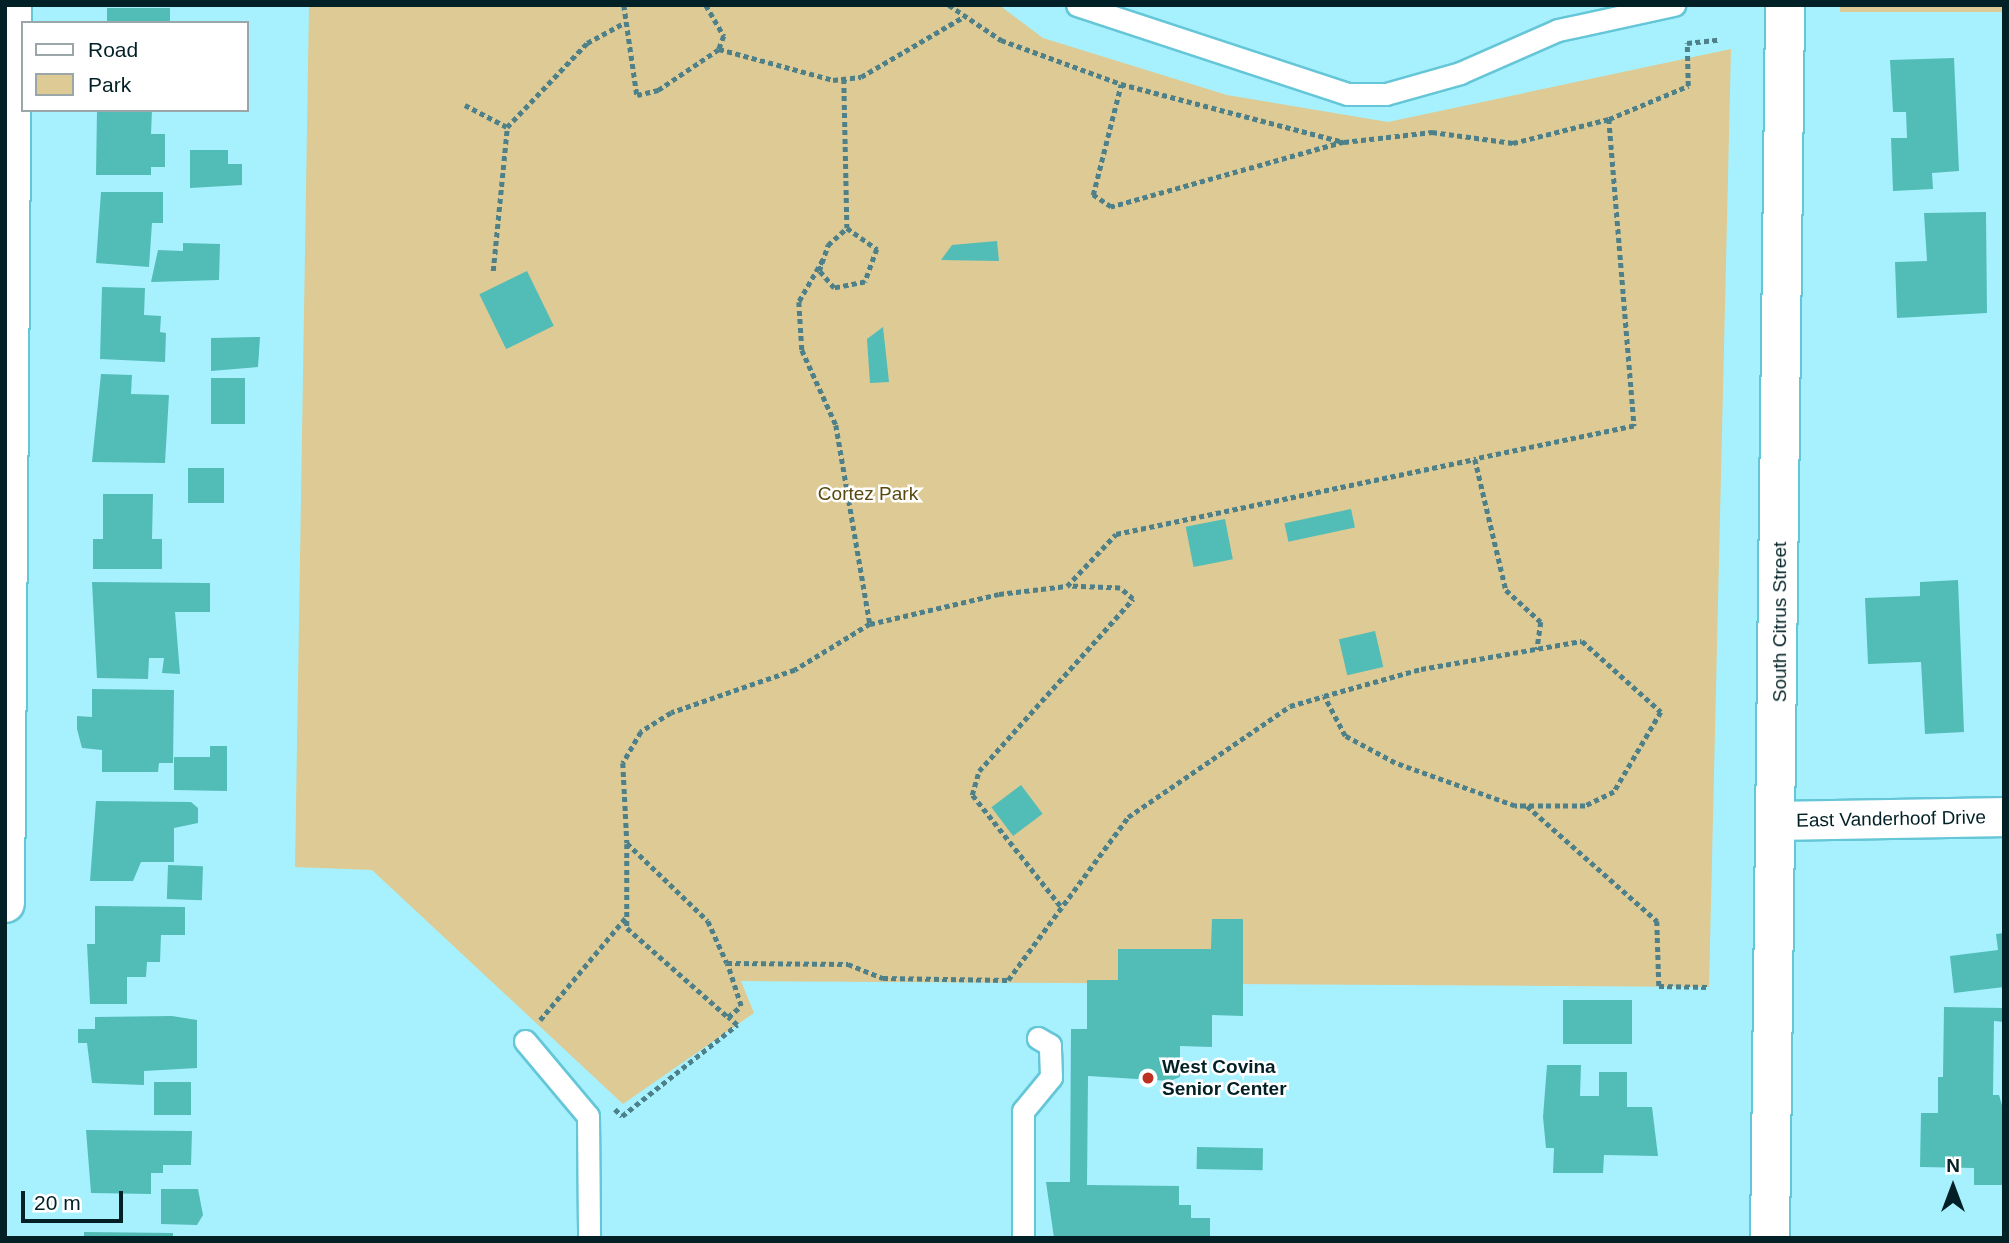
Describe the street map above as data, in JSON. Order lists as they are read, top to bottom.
{
  "streets": {
    "main road": ["South Citrus Street", "East Vanderhoof Drive"]
  },
  "crossings": [
    ["South Citrus Street", "East Vanderhoof Drive"]
  ],
  "parks": ["Cortez Park"],
  "places": ["West Covina Senior Center"],
  "legend": ["Road", "Park"],
  "scale_bar": "20 m",
  "north": "top"
}
